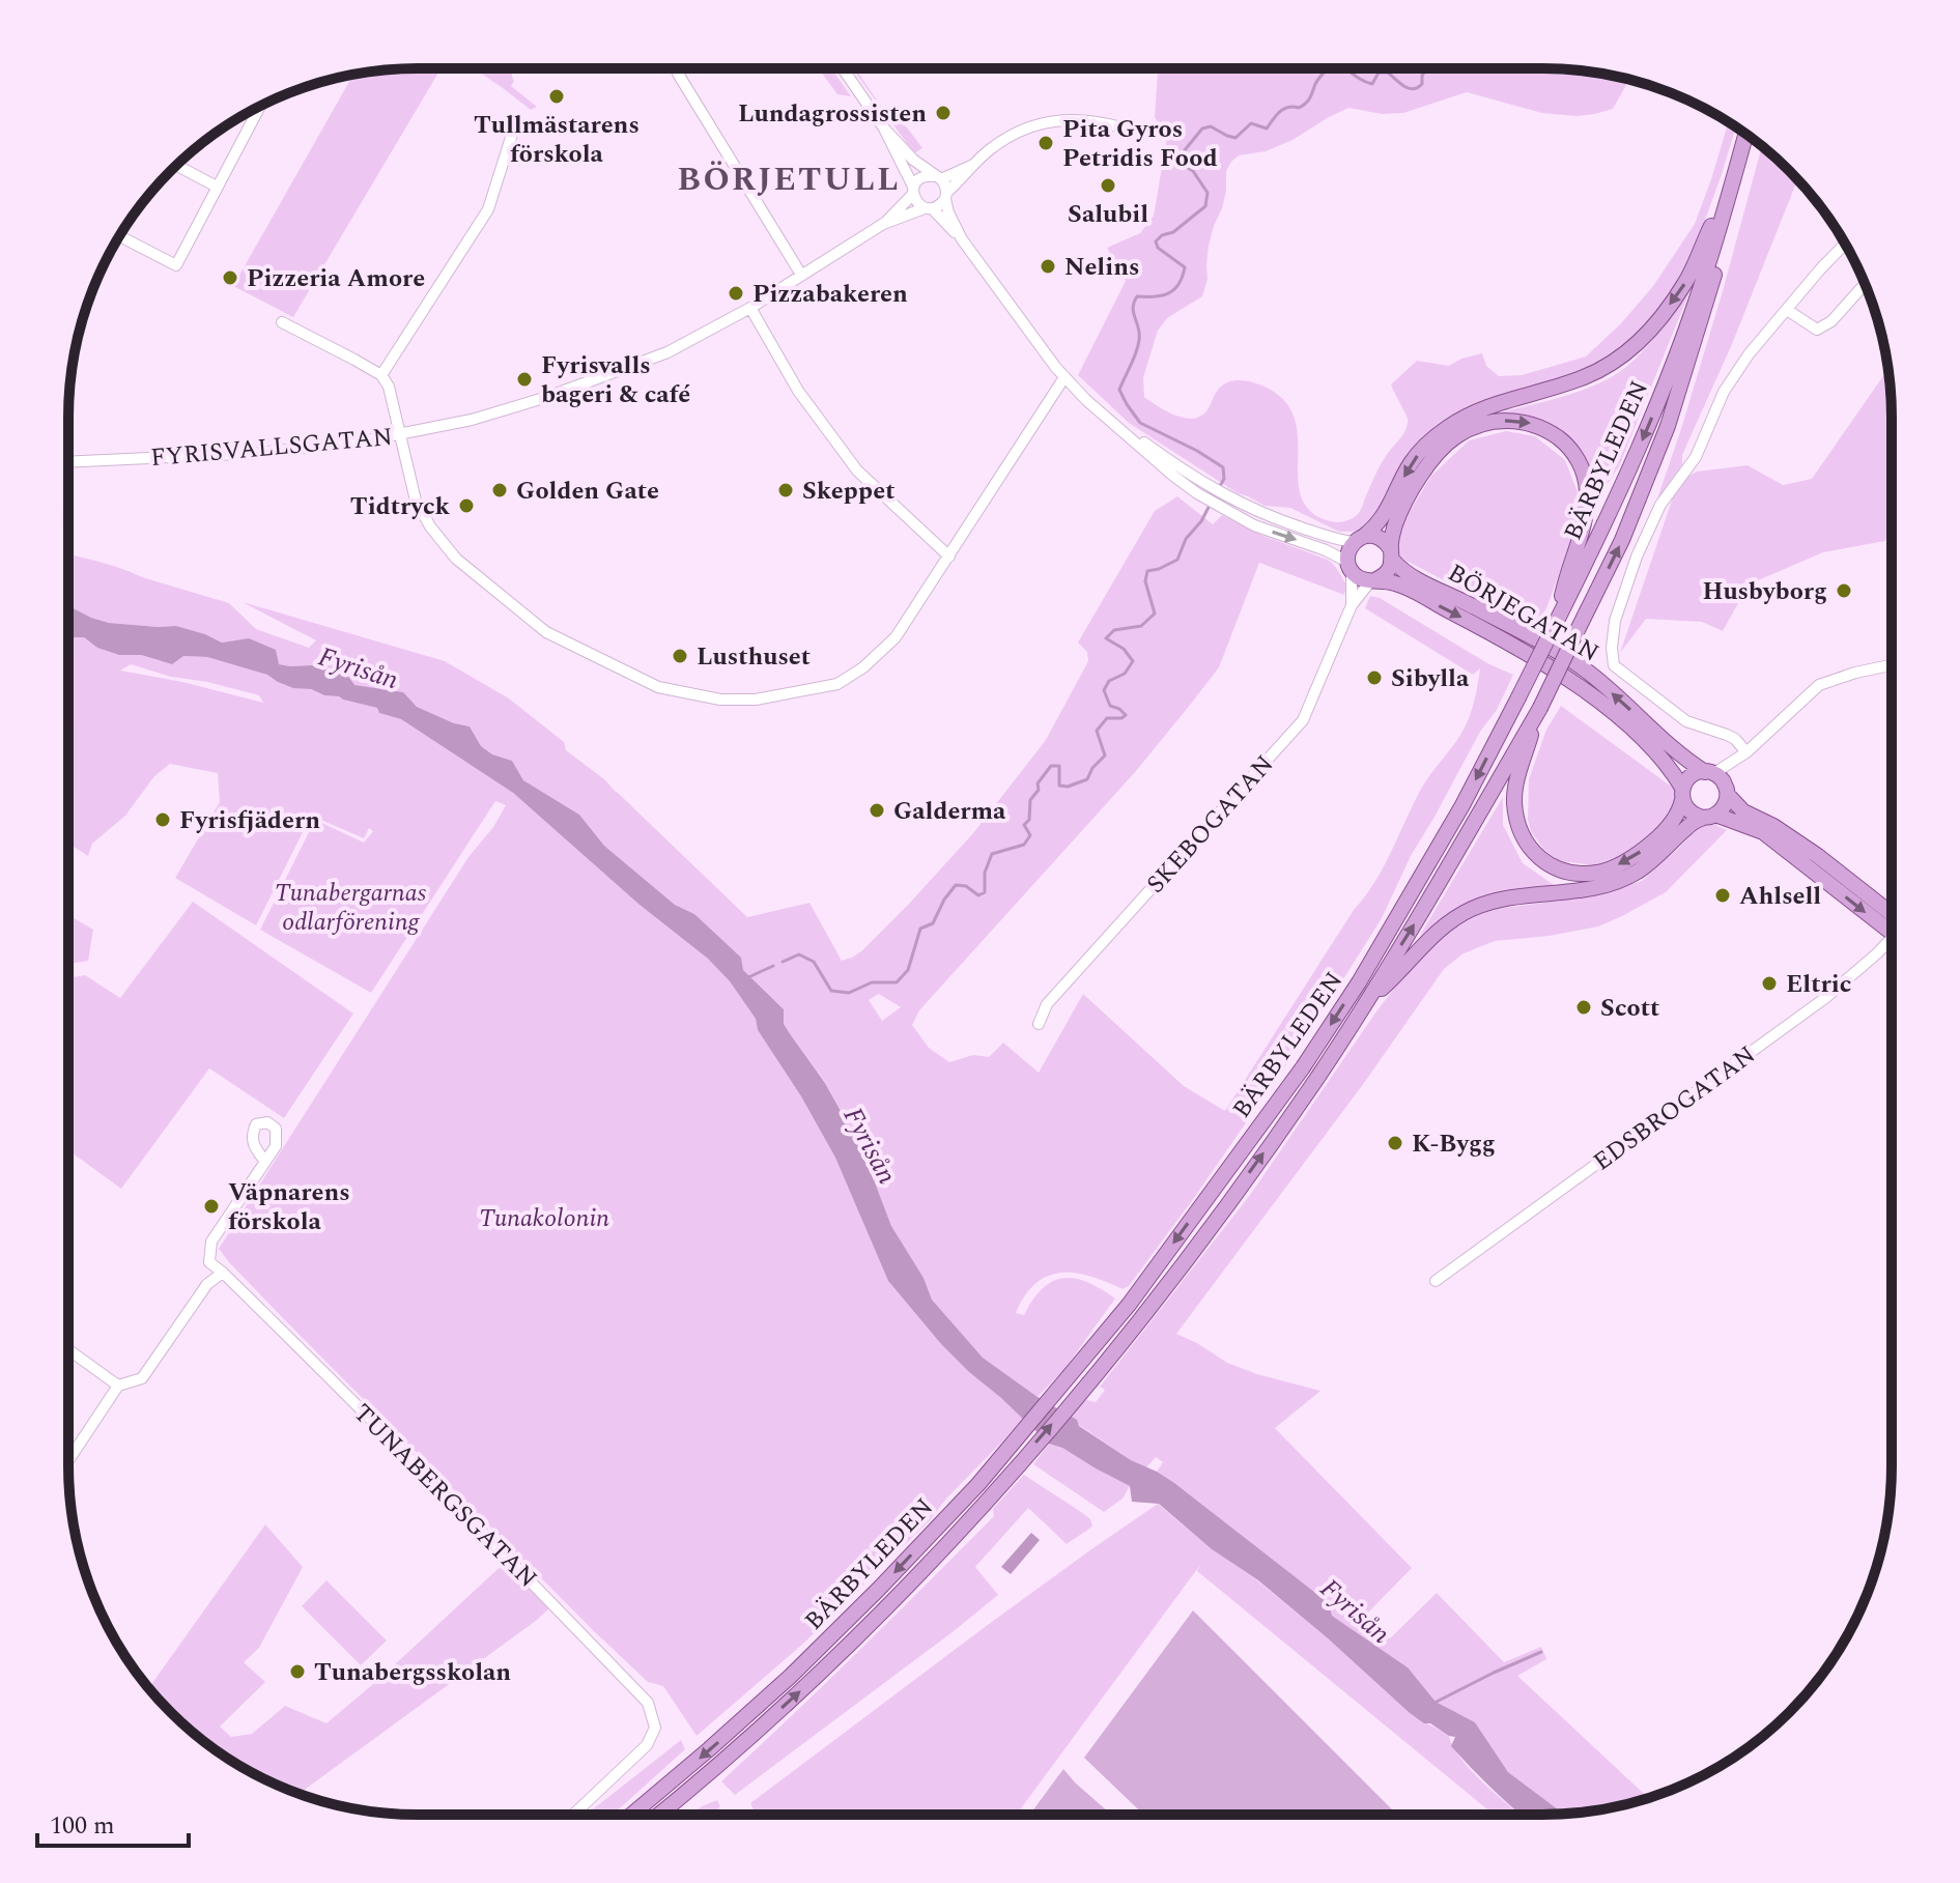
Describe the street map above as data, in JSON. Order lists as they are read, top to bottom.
{
  "streets": {
    "main road": ["BÄRBYLEDEN", "BÖRJEGATAN"],
    "street": [
      "FYRISVALLSGATAN",
      "SKEBOGATAN",
      "EDSBROGATAN",
      "TUNABERGSGATAN"
    ]
  },
  "crossings": [
    ["BÖRJEGATAN", "SKEBOGATAN"]
  ],
  "districts": ["BÖRJETULL"],
  "water": ["Fyrisån"],
  "parks": ["Tunabergarnas odlarförening", "Tunakolonin"],
  "places": [
    "Tullmästarens förskola",
    "Lundagrossisten",
    "Pita Gyros Petridis Food",
    "Salubil",
    "Nelins",
    "Pizzeria Amore",
    "Pizzabakeren",
    "Fyrisvalls bageri & café",
    "Golden Gate",
    "Skeppet",
    "Tidtryck",
    "Husbyborg",
    "Lusthuset",
    "Sibylla",
    "Galderma",
    "Fyrisfjädern",
    "Ahlsell",
    "Eltric",
    "Scott",
    "K-Bygg",
    "Väpnarens förskola",
    "Tunabergsskolan"
  ],
  "scale_bar": "100 m"
}
